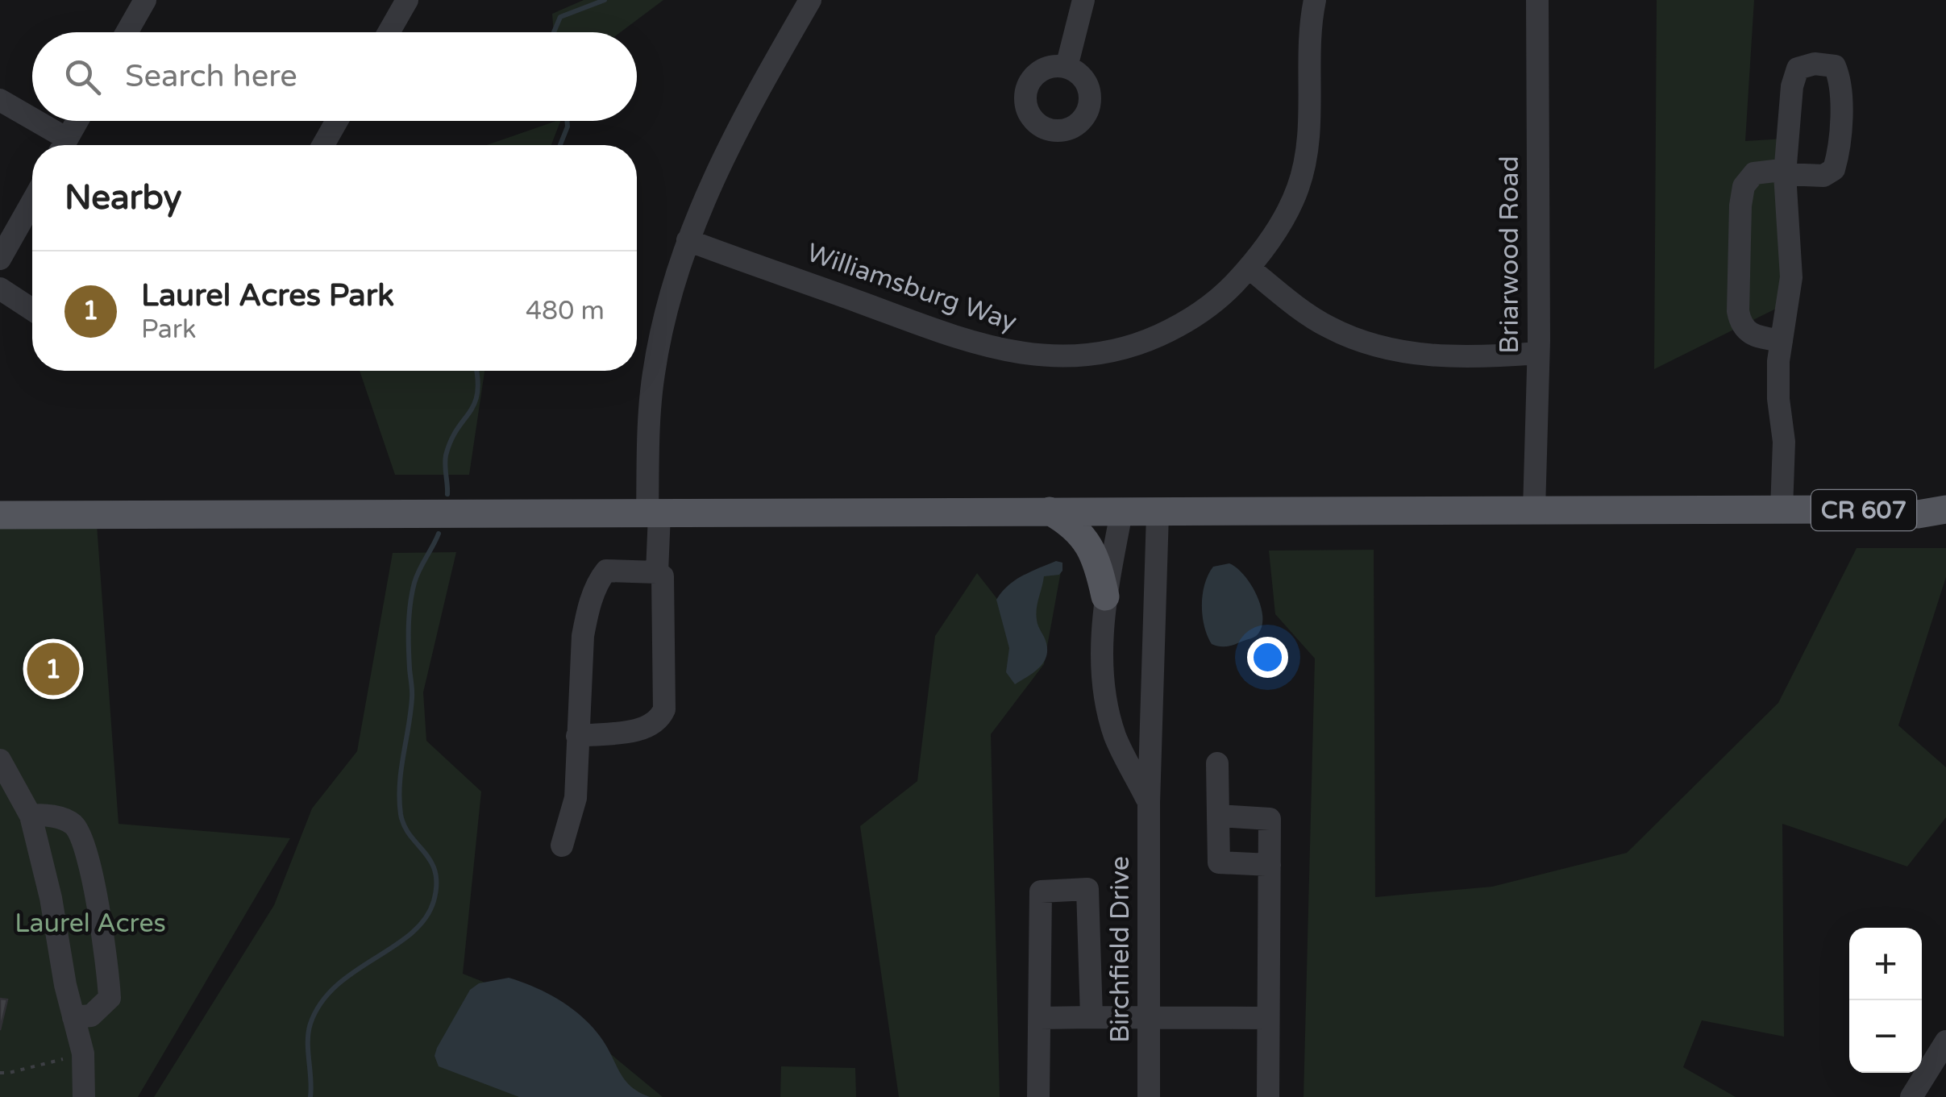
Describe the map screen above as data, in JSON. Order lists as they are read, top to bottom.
{
  "streets": {
    "main road": ["CR 607"],
    "street": ["Briarwood Road", "Williamsburg Way", "Birchfield Drive"]
  },
  "parks": ["Laurel Acres"],
  "page": {
    "search": "Search here",
    "heading": "Nearby",
    "list": [
      {
        "mark": "1",
        "name": "Laurel Acres Park",
        "note": "Park",
        "value": "480 m"
      }
    ],
    "pins": "1",
    "map_buttons": ["+", "−"]
  }
}
